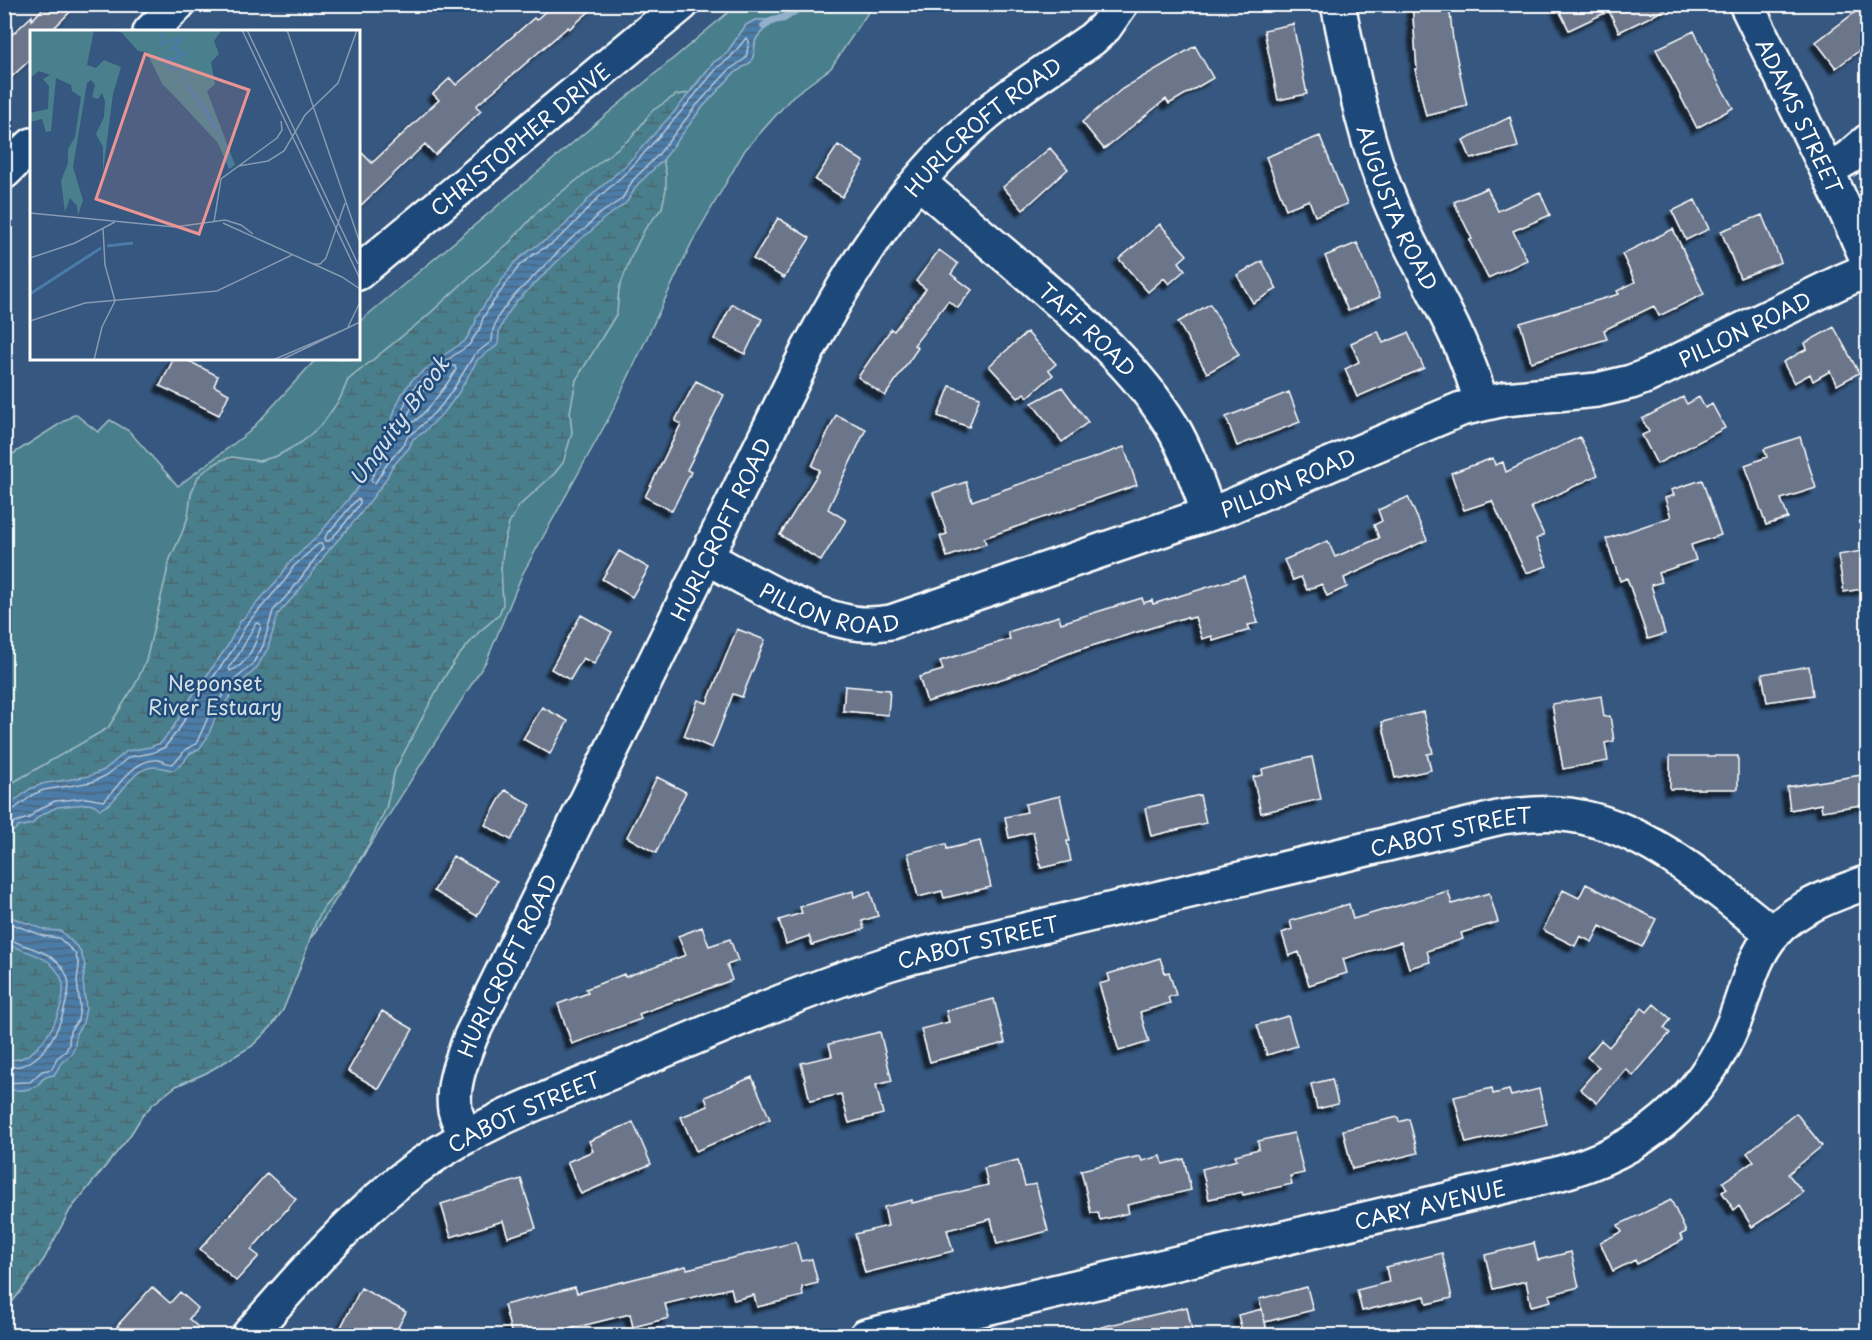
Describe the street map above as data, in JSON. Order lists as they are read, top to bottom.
{
  "streets": {
    "street": [
      "ADAMS STREET",
      "HURLCROFT ROAD",
      "CHRISTOPHER DRIVE",
      "AUGUSTA ROAD",
      "PILLON ROAD",
      "TAFF ROAD",
      "CABOT STREET",
      "CARY AVENUE"
    ]
  },
  "crossings": [
    ["HURLCROFT ROAD", "PILLON ROAD"],
    ["HURLCROFT ROAD", "TAFF ROAD"],
    ["HURLCROFT ROAD", "CABOT STREET"],
    ["AUGUSTA ROAD", "PILLON ROAD"],
    ["PILLON ROAD", "TAFF ROAD"],
    ["CABOT STREET", "CARY AVENUE"]
  ],
  "water": ["Unquity Brook"],
  "parks": ["Neponset River Estuary"]
}
